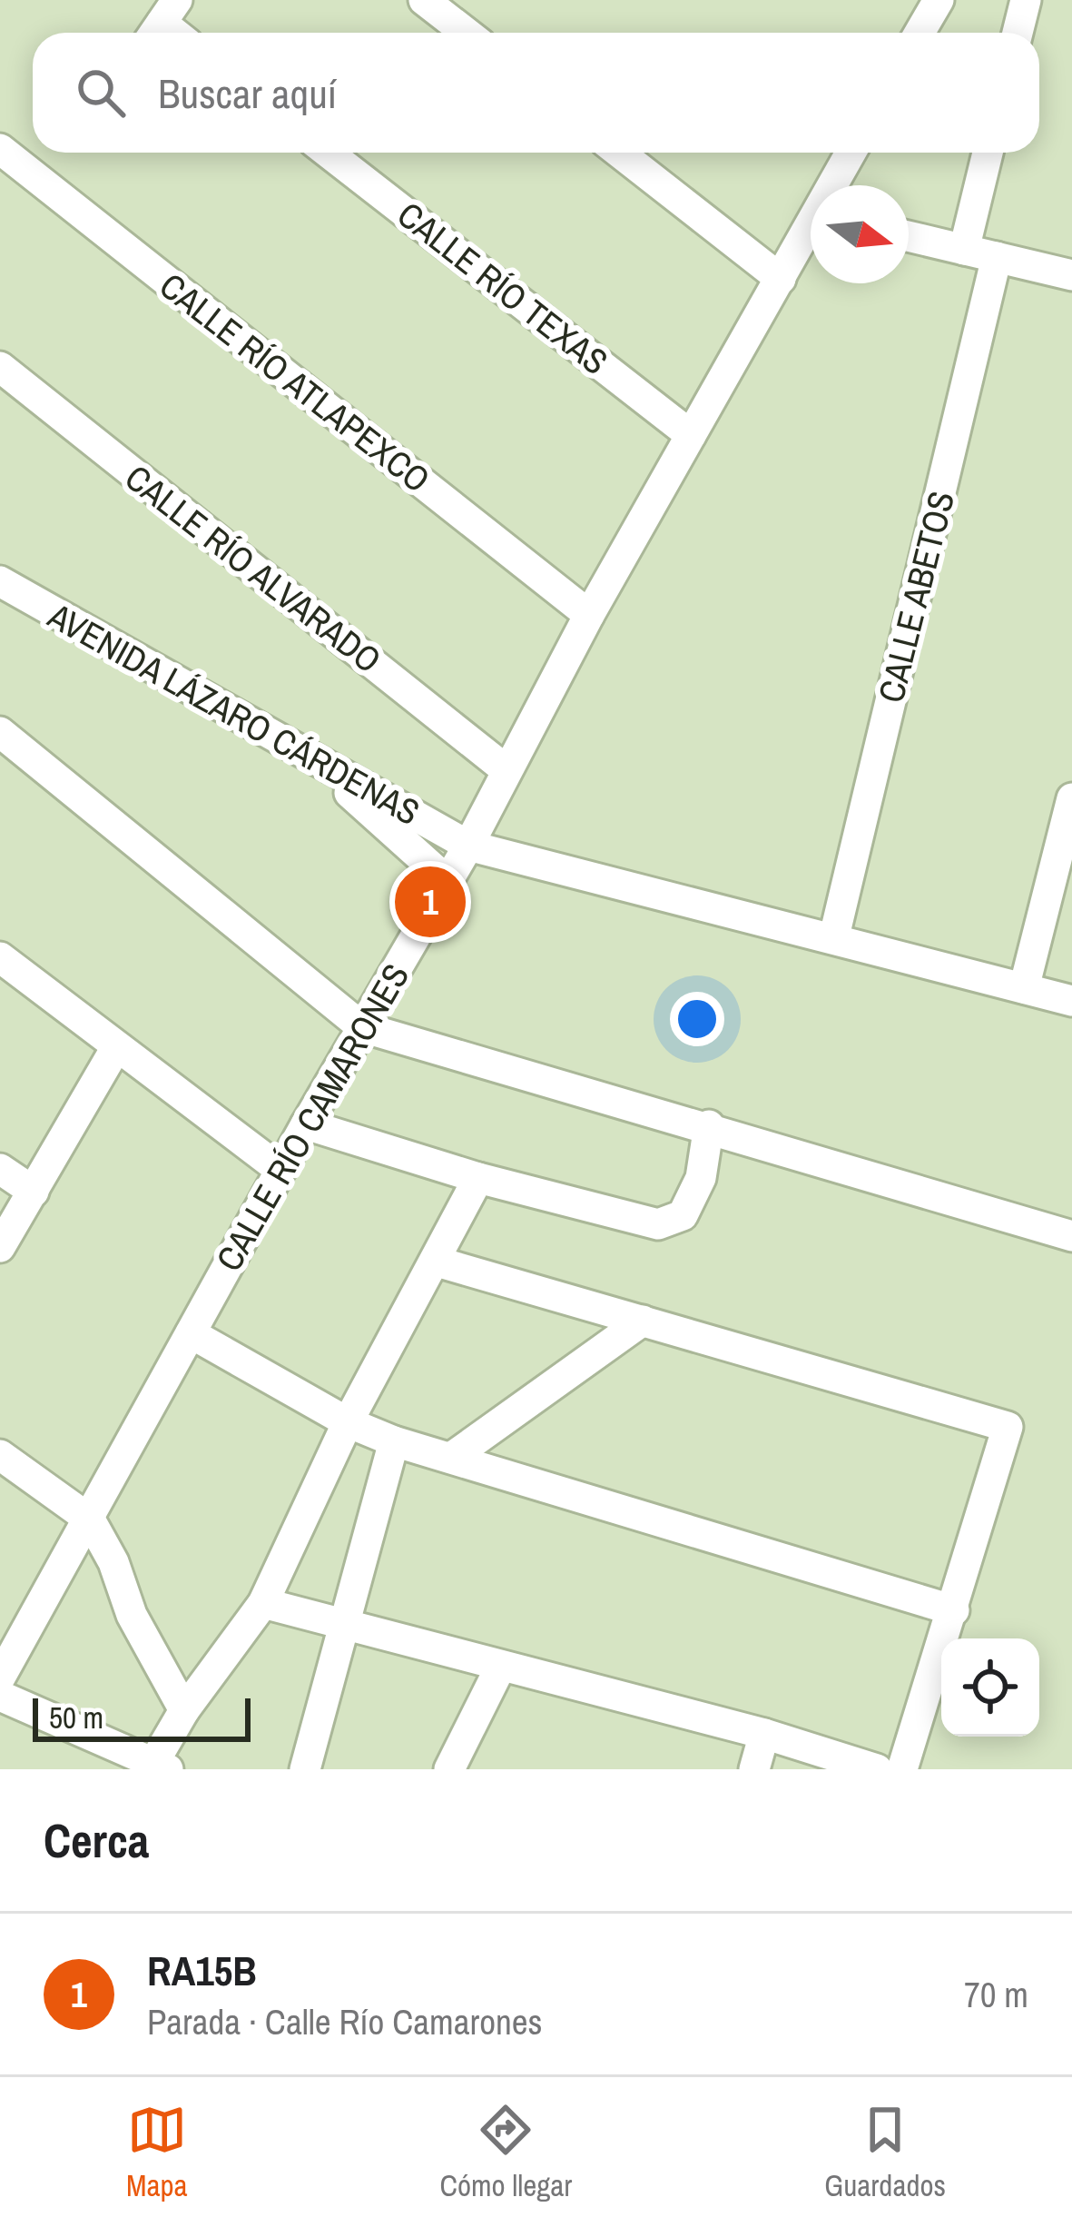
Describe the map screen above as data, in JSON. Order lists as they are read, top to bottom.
{
  "streets": {
    "street": [
      "CALLE RÍO TEXAS",
      "CALLE RÍO ATLAPEXCO",
      "CALLE RÍO ALVARADO",
      "CALLE ABETOS",
      "AVENIDA LÁZARO CÁRDENAS",
      "CALLE RÍO CAMARONES"
    ]
  },
  "crossings": [
    ["CALLE RÍO TEXAS", "CALLE RÍO CAMARONES"],
    ["CALLE RÍO ATLAPEXCO", "CALLE RÍO CAMARONES"],
    ["CALLE RÍO ALVARADO", "CALLE RÍO CAMARONES"],
    ["CALLE ABETOS", "AVENIDA LÁZARO CÁRDENAS"],
    ["AVENIDA LÁZARO CÁRDENAS", "CALLE RÍO CAMARONES"]
  ],
  "scale_bar": "50 m",
  "north": "right",
  "page": {
    "search": "Buscar aquí",
    "pins": "1",
    "scale": "50 m",
    "heading": "Cerca",
    "list": [
      {
        "mark": "1",
        "name": "RA15B",
        "note": "Parada · Calle Río Camarones",
        "value": "70 m"
      }
    ],
    "nav": ["Mapa", "Cómo llegar", "Guardados"]
  }
}
